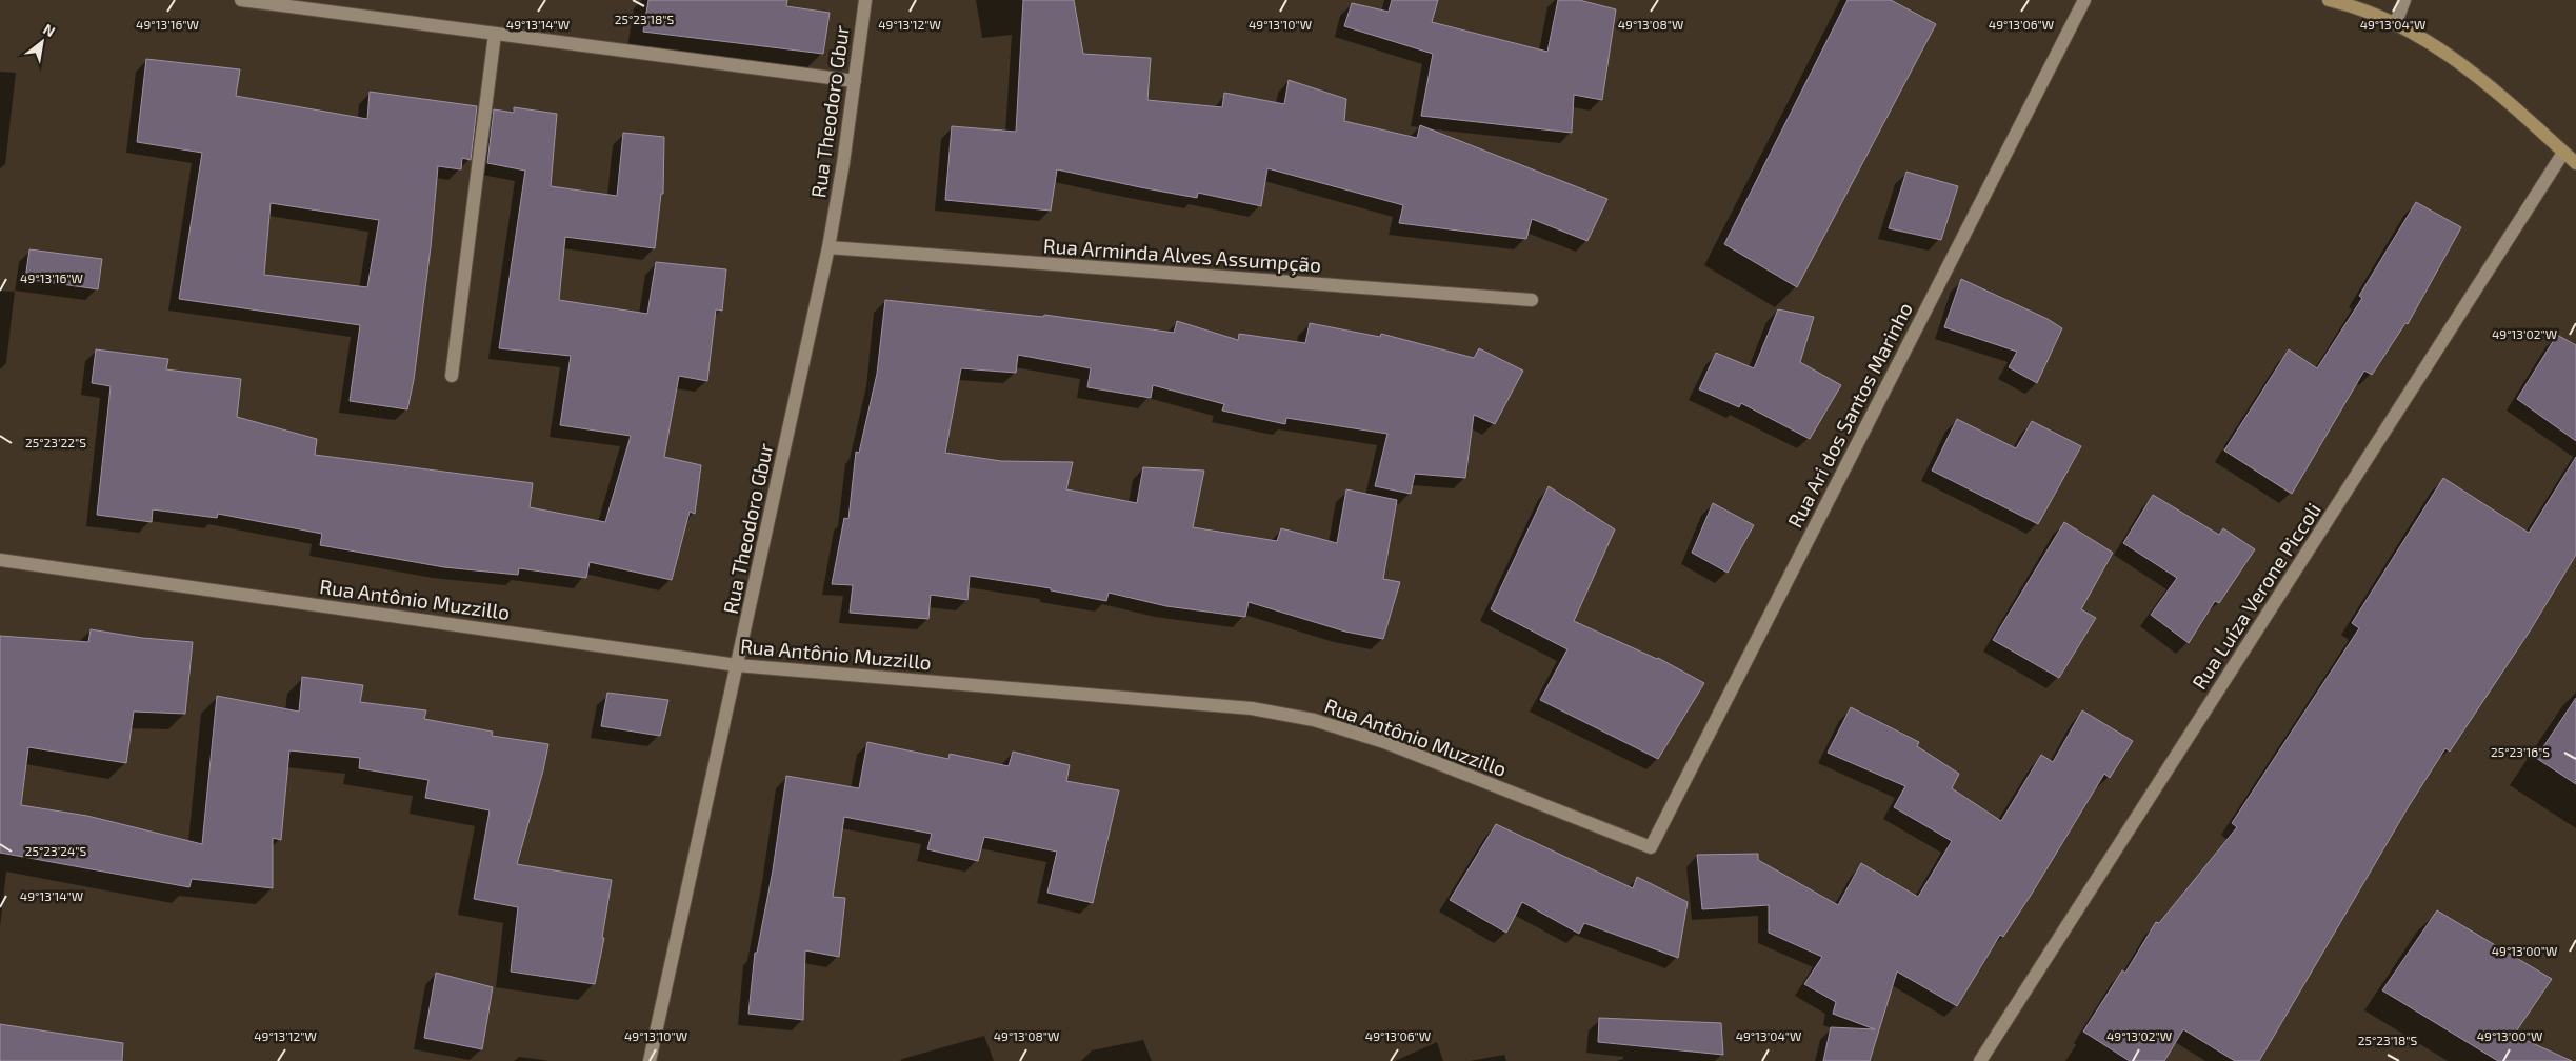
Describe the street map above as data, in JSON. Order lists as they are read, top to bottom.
{
  "streets": {
    "street": [
      "Rua Theodoro Gbur",
      "Rua Arminda Alves Assumpção",
      "Rua Ari dos Santos Marinho",
      "Rua Luíza Verone Piccoli",
      "Rua Antônio Muzzillo"
    ]
  },
  "crossings": [
    ["Rua Theodoro Gbur", "Rua Arminda Alves Assumpção"],
    ["Rua Theodoro Gbur", "Rua Antônio Muzzillo"],
    ["Rua Ari dos Santos Marinho", "Rua Antônio Muzzillo"]
  ],
  "north": "top right",
  "coordinates": [
    "25°23'18\"S",
    "49°13'16\"W",
    "49°13'12\"W",
    "49°13'08\"W",
    "49°13'14\"W",
    "49°13'10\"W",
    "49°13'06\"W",
    "49°13'04\"W",
    "49°13'02\"W",
    "25°23'22\"S",
    "25°23'16\"S",
    "25°23'24\"S",
    "49°13'00\"W"
  ]
}
